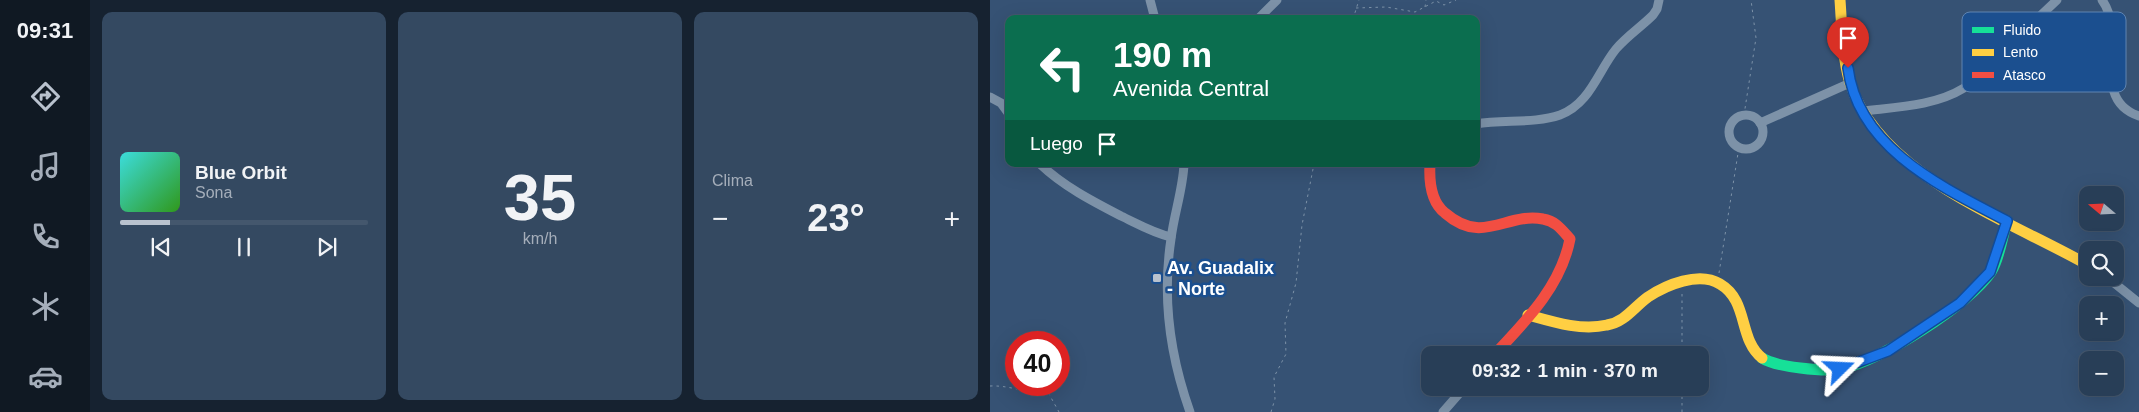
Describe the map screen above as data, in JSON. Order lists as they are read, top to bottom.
{
  "places": {
    "transit": ["Av. Guadalix - Norte"]
  },
  "legend": ["Fluido", "Lento", "Atasco"],
  "north": "left",
  "page": {
    "tabs": "09:31",
    "tile": [
      ["35", "km/h"],
      "Clima"
    ],
    "turn": ["190 m", "Avenida Central"],
    "then": "Luego",
    "song": ["Blue Orbit", "Sona"],
    "map_buttons": ["+", "−"],
    "heat": ["−", "23°", "+"],
    "limit": "40",
    "trip": "09:32 · 1 min · 370 m"
  }
}
